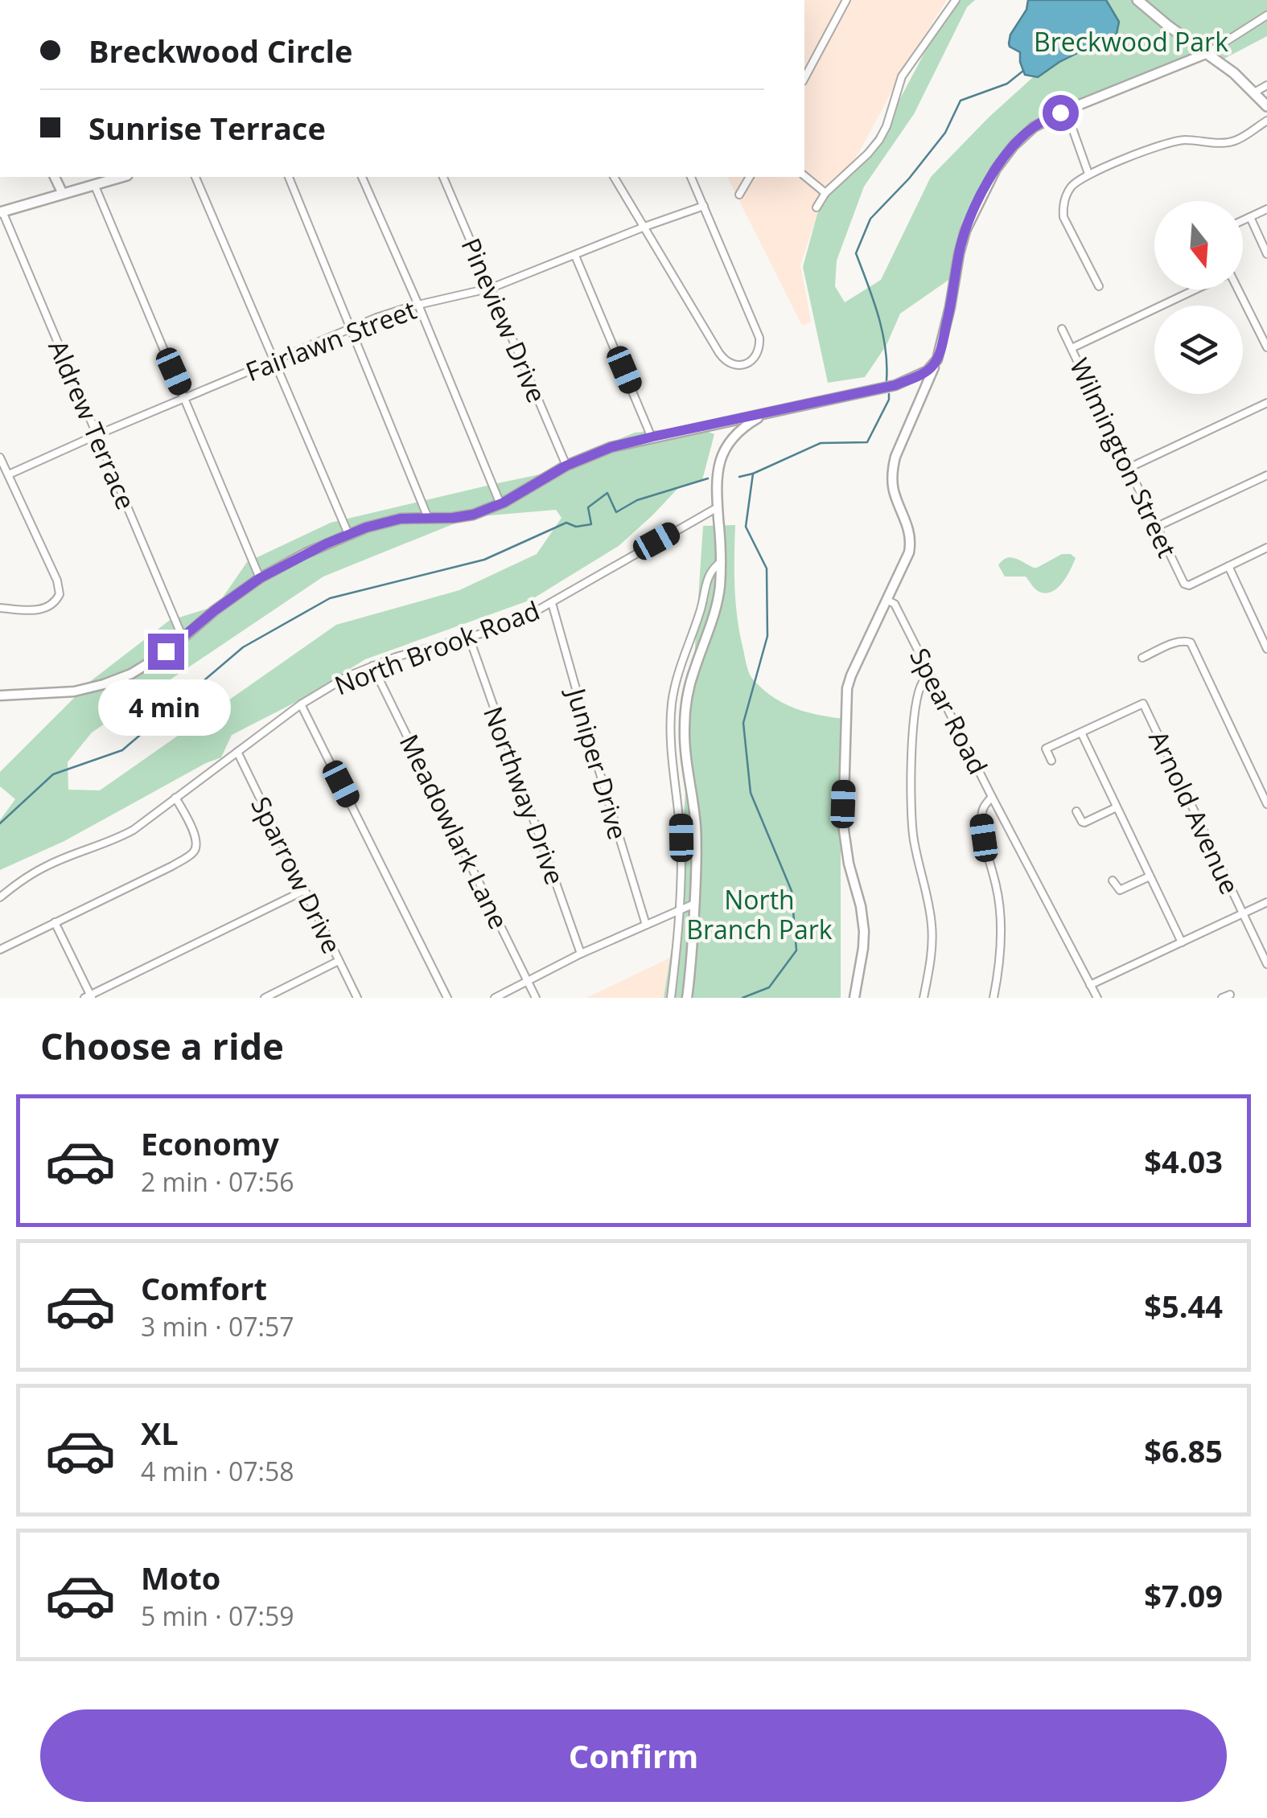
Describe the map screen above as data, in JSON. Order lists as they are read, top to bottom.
{
  "streets": {
    "street": [
      "Pineview Drive",
      "Fairlawn Street",
      "Aldrew Terrace",
      "Wilmington Street",
      "North Brook Road",
      "Spear Road",
      "Juniper Drive",
      "Northway Drive",
      "Arnold Avenue",
      "Meadowlark Lane",
      "Sparrow Drive"
    ]
  },
  "crossings": [
    ["Pineview Drive", "Fairlawn Street"],
    ["Fairlawn Street", "Aldrew Terrace"],
    ["North Brook Road", "Juniper Drive"],
    ["North Brook Road", "Northway Drive"],
    ["North Brook Road", "Meadowlark Lane"],
    ["North Brook Road", "Sparrow Drive"]
  ],
  "parks": ["Breckwood Park", "North Branch Park"],
  "north": "bottom",
  "page": {
    "banner": ["Breckwood Circle", "Sunrise Terrace"],
    "bubble": "4 min",
    "heading": "Choose a ride",
    "list": [
      {
        "name": "Economy",
        "note": "2 min · 07:56",
        "value": "$4.03"
      },
      {
        "name": "Comfort",
        "note": "3 min · 07:57",
        "value": "$5.44"
      },
      {
        "name": "XL",
        "note": "4 min · 07:58",
        "value": "$6.85"
      },
      {
        "name": "Moto",
        "note": "5 min · 07:59",
        "value": "$7.09"
      }
    ],
    "buttons": "Confirm"
  }
}
